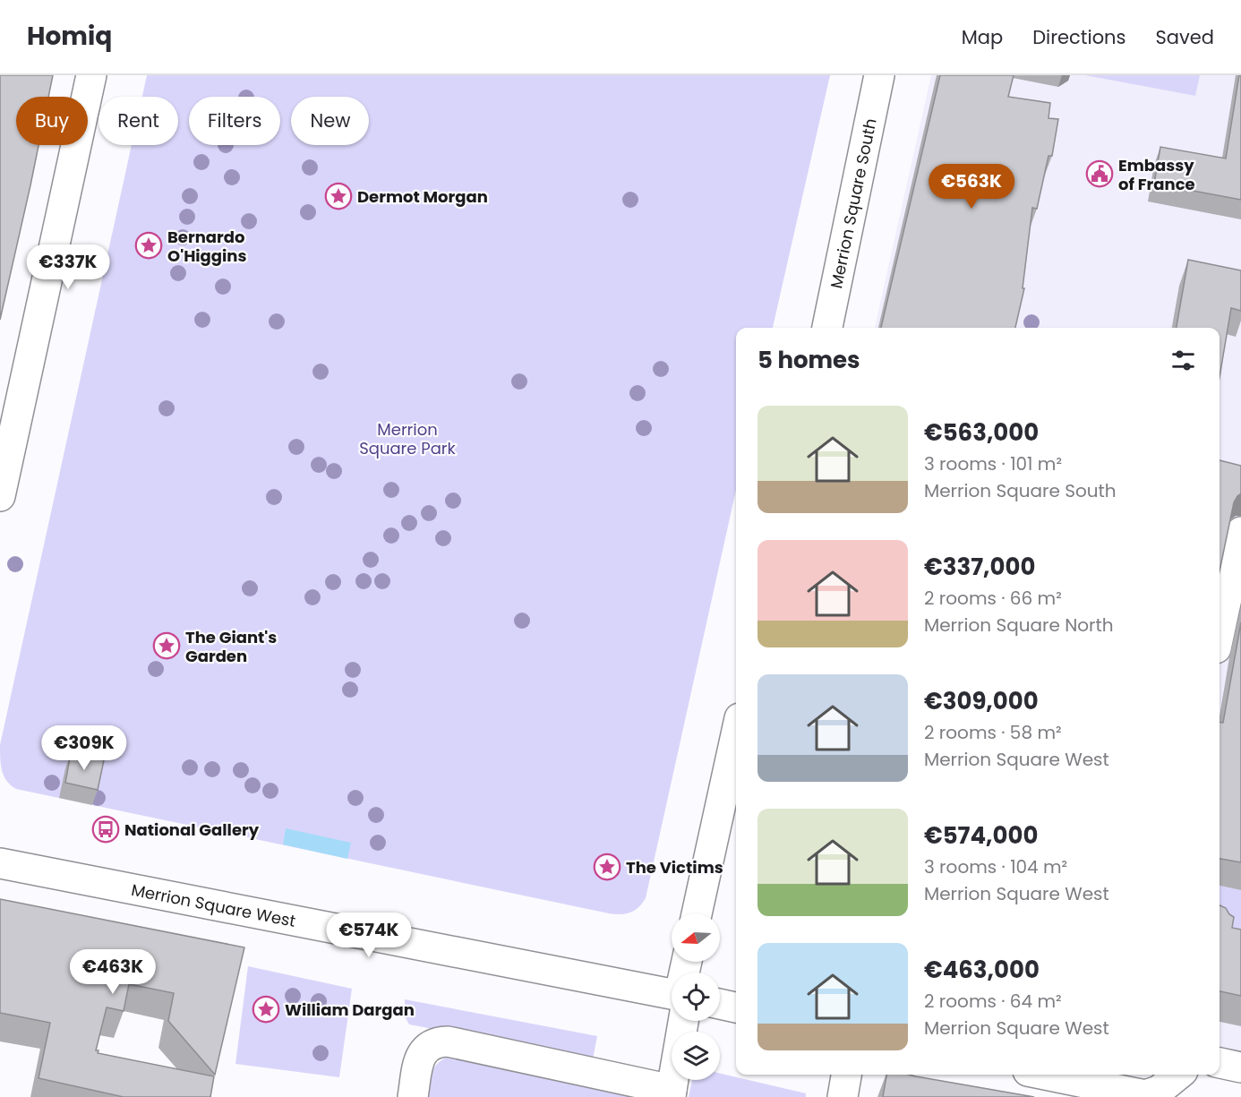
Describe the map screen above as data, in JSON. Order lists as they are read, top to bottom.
{
  "streets": {
    "street": ["Merrion Square South", "Merrion Square West"]
  },
  "parks": ["Merrion Square Park"],
  "places": {
    "public building": ["Embassy of France"],
    "place": [
      "Dermot Morgan",
      "Bernardo O'Higgins",
      "The Giant's Garden",
      "The Victims",
      "William Dargan"
    ],
    "bus stop": ["National Gallery"]
  },
  "north": "left",
  "page": {
    "header": "Homiq",
    "nav": ["Map", "Directions", "Saved"],
    "chip": [
      "Buy",
      "Rent",
      "Filters",
      "New"
    ],
    "price": [
      "€563K",
      "€337K",
      "€309K",
      "€574K",
      "€463K"
    ],
    "heading": "5 homes",
    "list": [
      {
        "name": "€563,000",
        "note": "3 rooms · 101 m² · Merrion Square South"
      },
      {
        "name": "€337,000",
        "note": "2 rooms · 66 m² · Merrion Square North"
      },
      {
        "name": "€309,000",
        "note": "2 rooms · 58 m² · Merrion Square West"
      },
      {
        "name": "€574,000",
        "note": "3 rooms · 104 m² · Merrion Square West"
      },
      {
        "name": "€463,000",
        "note": "2 rooms · 64 m² · Merrion Square West"
      }
    ]
  }
}
